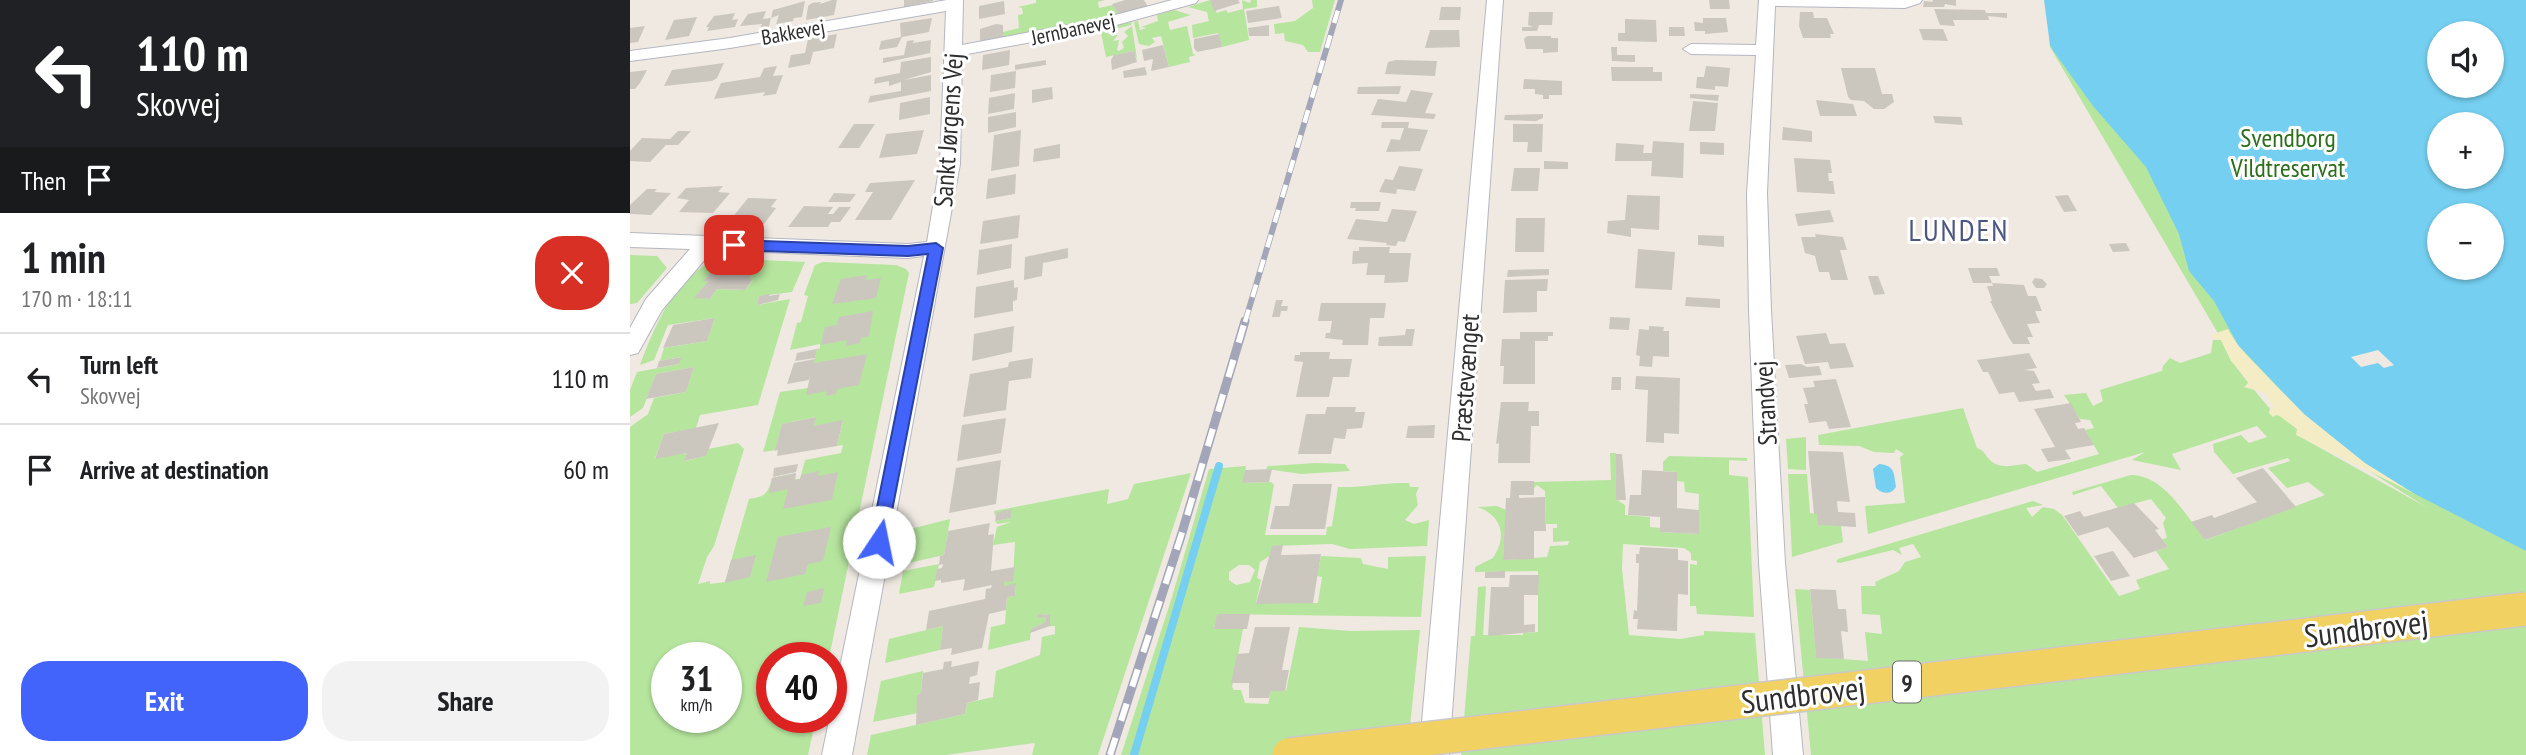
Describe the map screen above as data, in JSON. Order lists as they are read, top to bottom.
{
  "streets": {
    "main road": ["Sundbrovej", "9"],
    "street": [
      "Jernbanevej",
      "Bakkevej",
      "Sankt Jørgens Vej",
      "Præstevænget",
      "Strandvej"
    ]
  },
  "crossings": [
    ["Jernbanevej", "Sankt Jørgens Vej"],
    ["Bakkevej", "Sankt Jørgens Vej"]
  ],
  "districts": ["LUNDEN"],
  "parks": ["Svendborg Vildtreservat"],
  "page": {
    "turn": ["110 m", "Skovvej"],
    "map_buttons": ["+", "−"],
    "then": "Then",
    "heading": ["1 min", "170 m · 18:11"],
    "list": [
      {
        "name": "Turn left",
        "note": "Skovvej",
        "value": "110 m"
      },
      {
        "name": "Arrive at destination",
        "value": "60 m"
      }
    ],
    "speed": "31 km/h",
    "limit": "40",
    "buttons": ["Exit", "Share"]
  }
}
